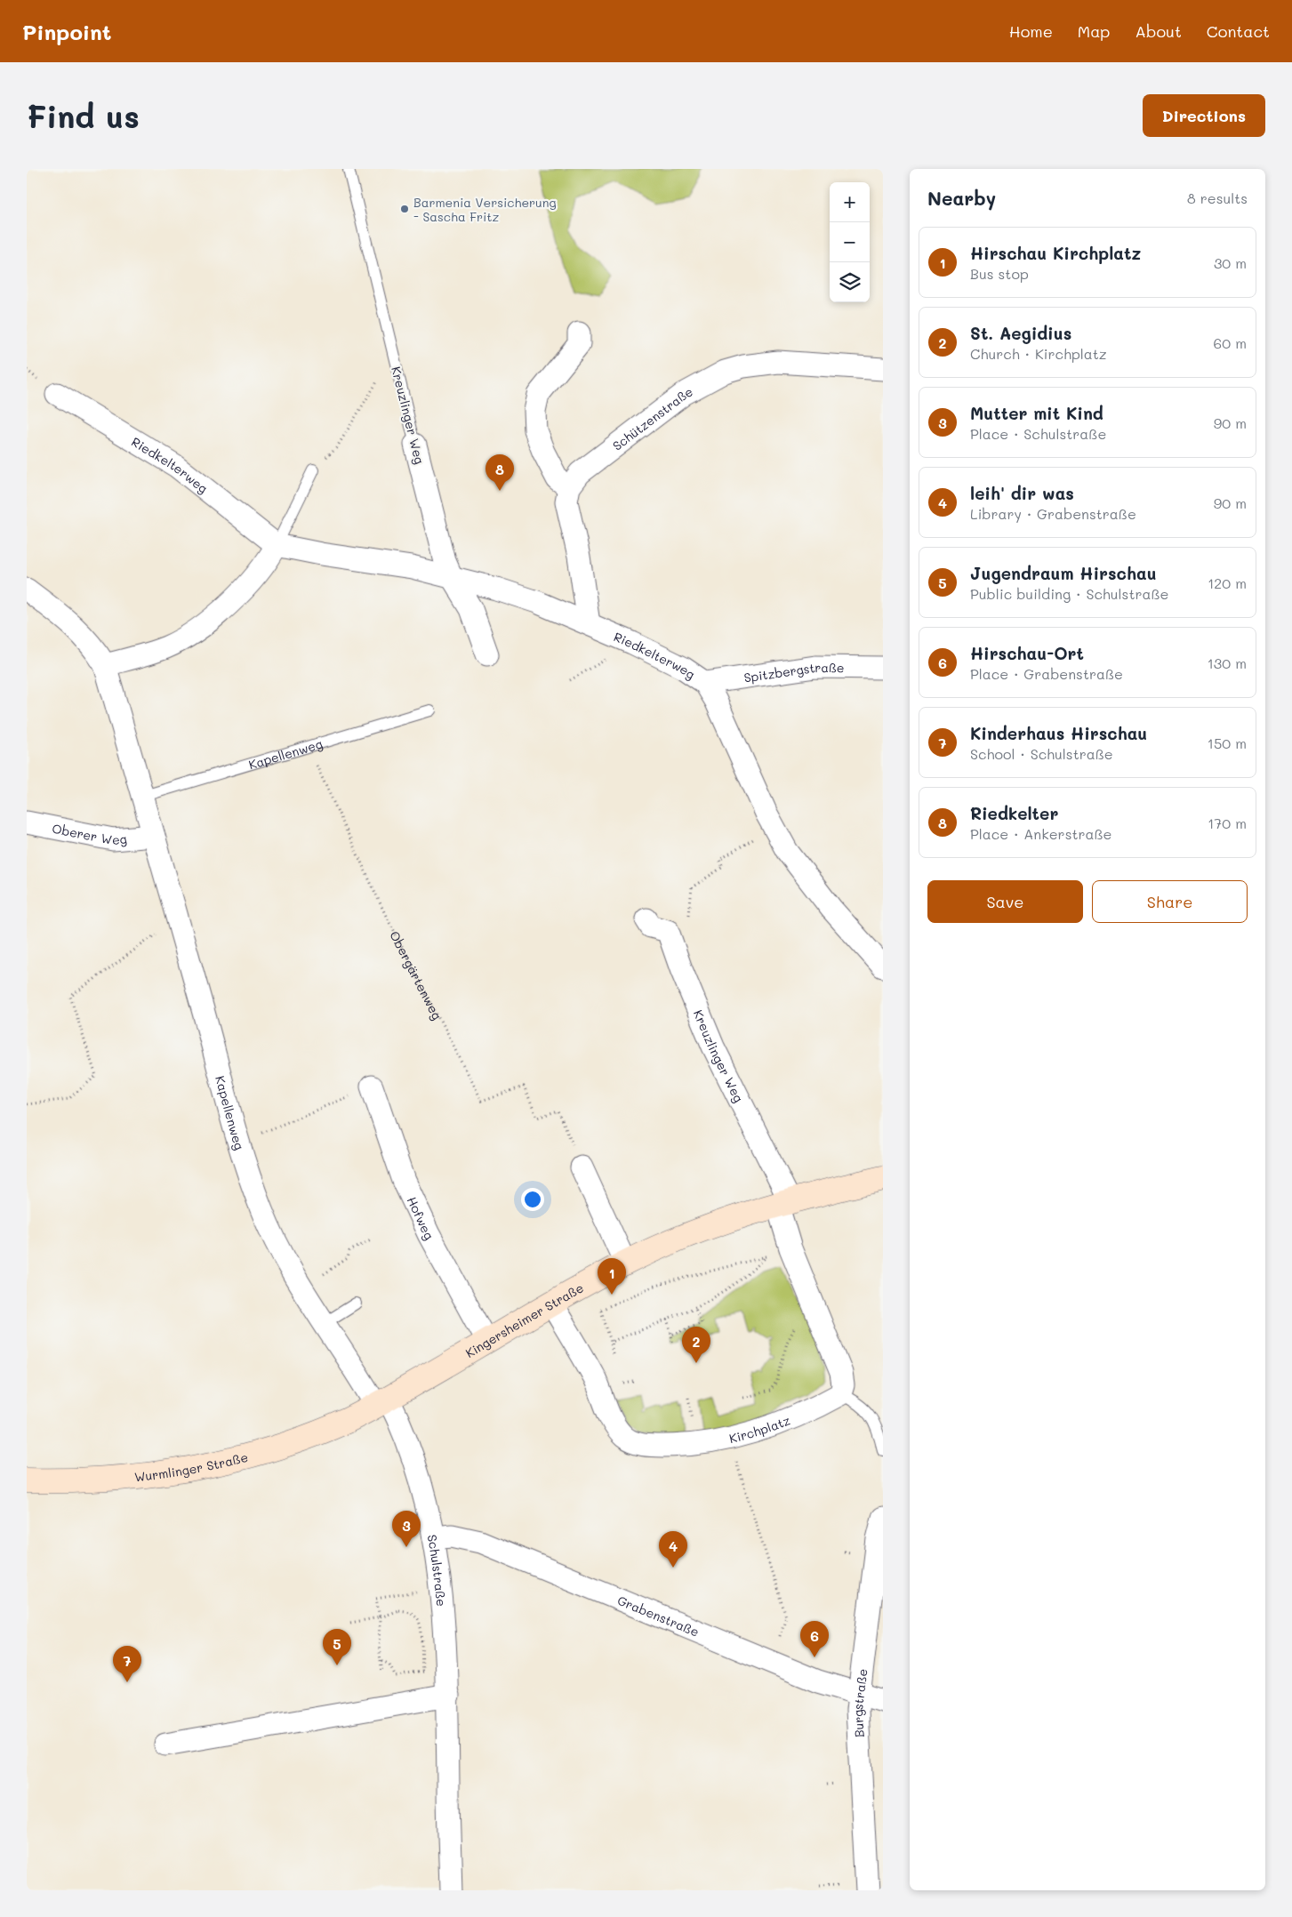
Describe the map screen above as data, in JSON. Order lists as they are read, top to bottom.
{
  "streets": {
    "main road": ["Kingersheimer Straße", "Wurmlinger Straße"],
    "street": [
      "Kreuzlinger Weg",
      "Schützenstraße",
      "Riedkelterweg",
      "Spitzbergstraße",
      "Kapellenweg",
      "Oberer Weg",
      "Hofweg",
      "Kirchplatz",
      "Schulstraße",
      "Grabenstraße",
      "Burgstraße"
    ],
    "path": ["Obergärtenweg"]
  },
  "crossings": [
    ["Kreuzlinger Weg", "Riedkelterweg"],
    ["Kreuzlinger Weg", "Kingersheimer Straße"],
    ["Riedkelterweg", "Spitzbergstraße"],
    ["Kapellenweg", "Oberer Weg"],
    ["Kapellenweg", "Obergärtenweg"],
    ["Kapellenweg", "Kingersheimer Straße"],
    ["Kapellenweg", "Schulstraße"],
    ["Hofweg", "Kingersheimer Straße"],
    ["Kingersheimer Straße", "Kirchplatz"],
    ["Kingersheimer Straße", "Wurmlinger Straße"],
    ["Kingersheimer Straße", "Schulstraße"],
    ["Schulstraße", "Grabenstraße"],
    ["Grabenstraße", "Burgstraße"]
  ],
  "places": ["Barmenia Versicherung - Sascha Fritz"],
  "page": {
    "header": "Pinpoint",
    "nav": [
      "Home",
      "Map",
      "About",
      "Contact"
    ],
    "buttons": [
      "Directions",
      ["Save", "Share"]
    ],
    "title": "Find us",
    "heading": ["Nearby", "8 results"],
    "map_buttons": ["+", "−"],
    "list": [
      {
        "mark": "1",
        "name": "Hirschau Kirchplatz",
        "note": "Bus stop",
        "value": "30 m"
      },
      {
        "mark": "2",
        "name": "St. Aegidius",
        "note": "Church · Kirchplatz",
        "value": "60 m"
      },
      {
        "mark": "3",
        "name": "Mutter mit Kind",
        "note": "Place · Schulstraße",
        "value": "90 m"
      },
      {
        "mark": "4",
        "name": "leih' dir was",
        "note": "Library · Grabenstraße",
        "value": "90 m"
      },
      {
        "mark": "5",
        "name": "Jugendraum Hirschau",
        "note": "Public building · Schulstraße",
        "value": "120 m"
      },
      {
        "mark": "6",
        "name": "Hirschau-Ort",
        "note": "Place · Grabenstraße",
        "value": "130 m"
      },
      {
        "mark": "7",
        "name": "Kinderhaus Hirschau",
        "note": "School · Schulstraße",
        "value": "150 m"
      },
      {
        "mark": "8",
        "name": "Riedkelter",
        "note": "Place · Ankerstraße",
        "value": "170 m"
      }
    ],
    "pins": [
      "8",
      "1",
      "2",
      "3",
      "4",
      "6",
      "5",
      "7"
    ]
  }
}
